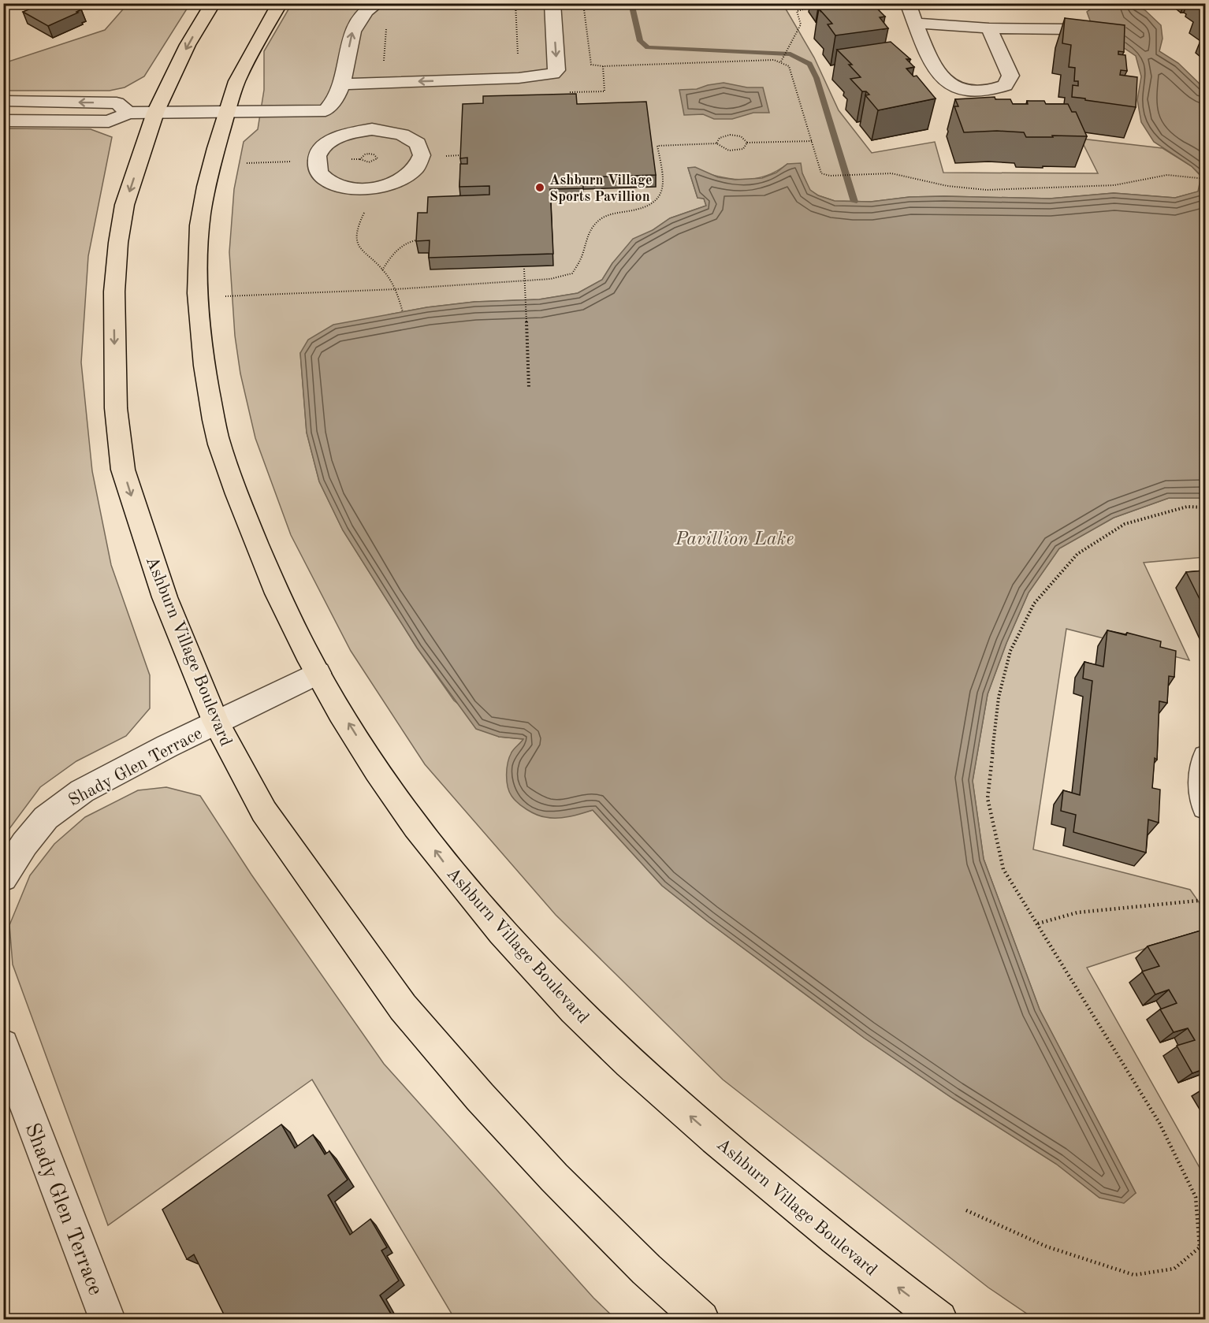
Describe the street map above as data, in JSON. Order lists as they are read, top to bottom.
{
  "streets": {
    "main road": ["Ashburn Village Boulevard"],
    "street": ["Shady Glen Terrace"]
  },
  "crossings": [
    ["Ashburn Village Boulevard", "Shady Glen Terrace"]
  ],
  "water": ["Pavillion Lake"],
  "places": ["Ashburn Village Sports Pavillion"]
}
